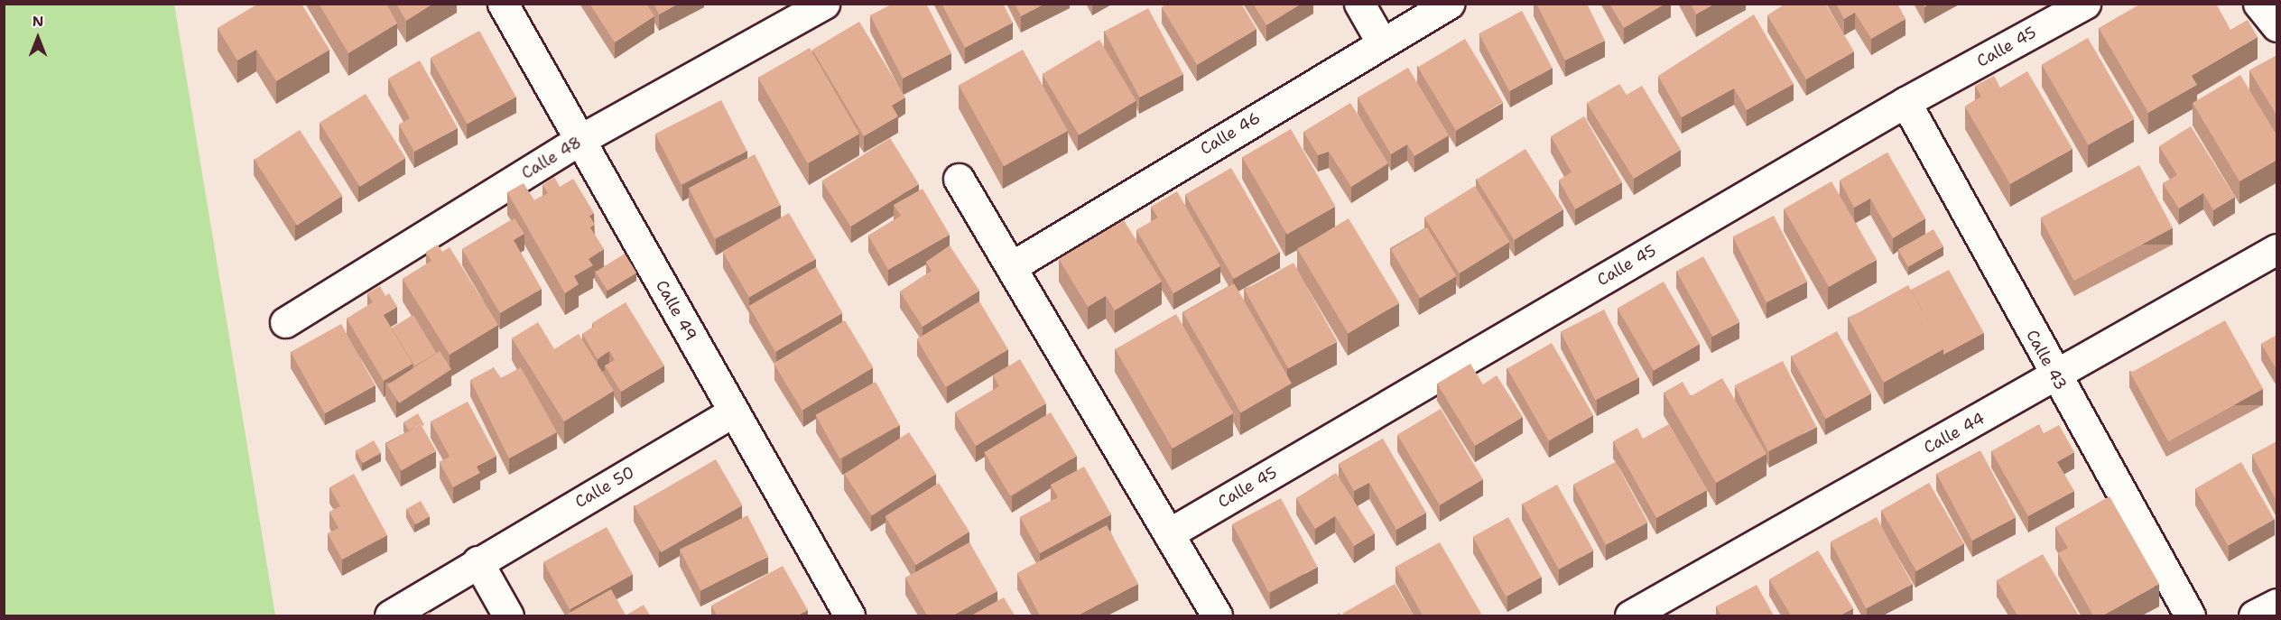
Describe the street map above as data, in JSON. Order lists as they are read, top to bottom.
{
  "streets": {
    "street": [
      "Calle 45",
      "Calle 46",
      "Calle 48",
      "Calle 49",
      "Calle 43",
      "Calle 44",
      "Calle 50"
    ]
  },
  "crossings": [
    ["Calle 45", "Calle 43"],
    ["Calle 48", "Calle 49"],
    ["Calle 49", "Calle 50"],
    ["Calle 43", "Calle 44"]
  ],
  "north": "top"
}
